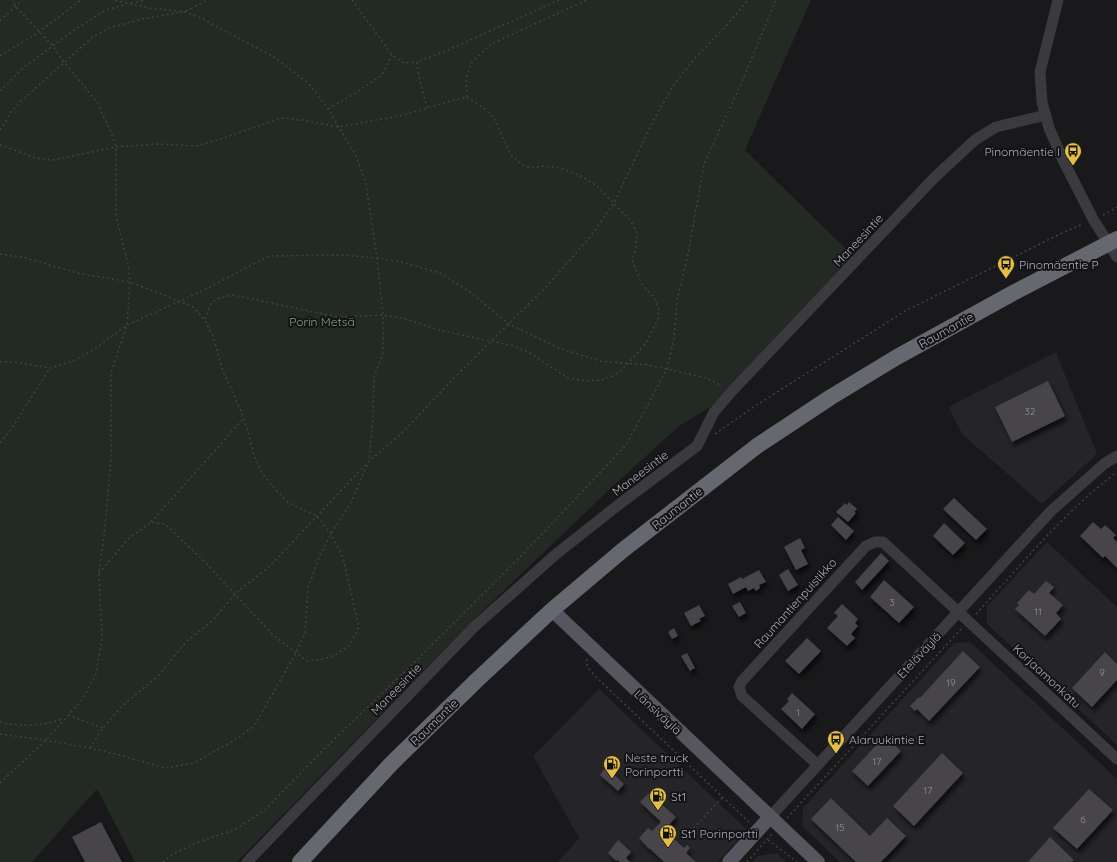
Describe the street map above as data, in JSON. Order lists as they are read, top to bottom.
{
  "streets": {
    "highway": ["Raumantie"],
    "main road": ["Eteläväylä", "Länsiväylä"],
    "street": ["Maneesintie", "Raumantienpuistikko", "Korjaamonkatu"]
  },
  "crossings": [
    ["Raumantie", "Länsiväylä"],
    ["Raumantienpuistikko", "Eteläväylä"],
    ["Raumantienpuistikko", "Korjaamonkatu"],
    ["Eteläväylä", "Korjaamonkatu"],
    ["Eteläväylä", "Länsiväylä"]
  ],
  "parks": ["Porin Metsä"],
  "places": {
    "bus stop": ["Pinomäentie I", "Pinomäentie P", "Alaruukintie E"],
    "fuel station": ["Neste truck Porinportti", "St1", "St1 Porinportti"]
  },
  "house_numbers": [
    "32",
    "3",
    "11",
    "9",
    "19",
    "1",
    "17",
    "17",
    "6",
    "15"
  ]
}
